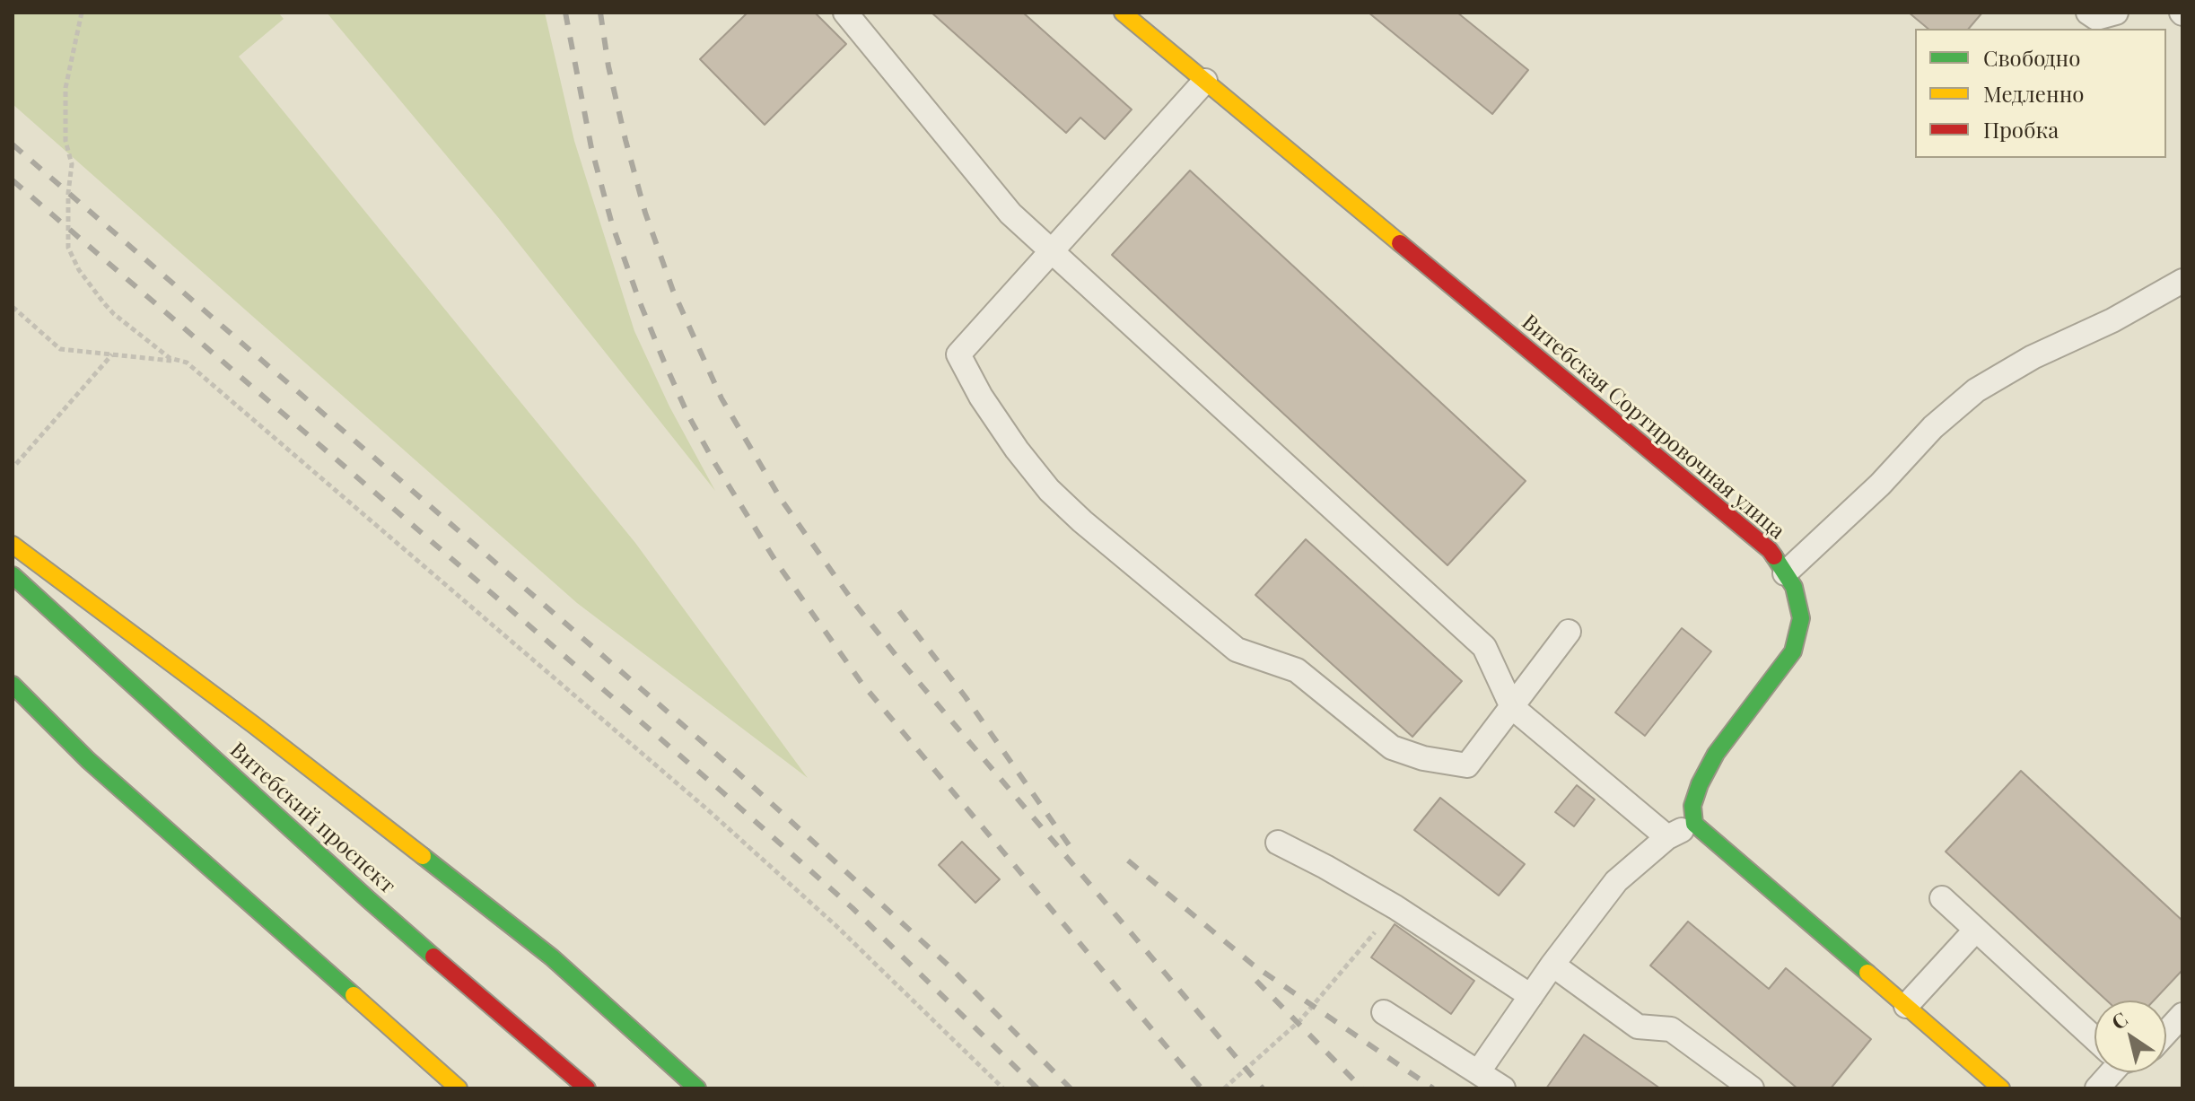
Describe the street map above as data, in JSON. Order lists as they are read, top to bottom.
{
  "streets": {
    "main road": ["Витебская Сортировочная улица", "Витебский проспект"]
  },
  "legend": ["Свободно", "Медленно", "Пробка"],
  "north": "top left"
}
